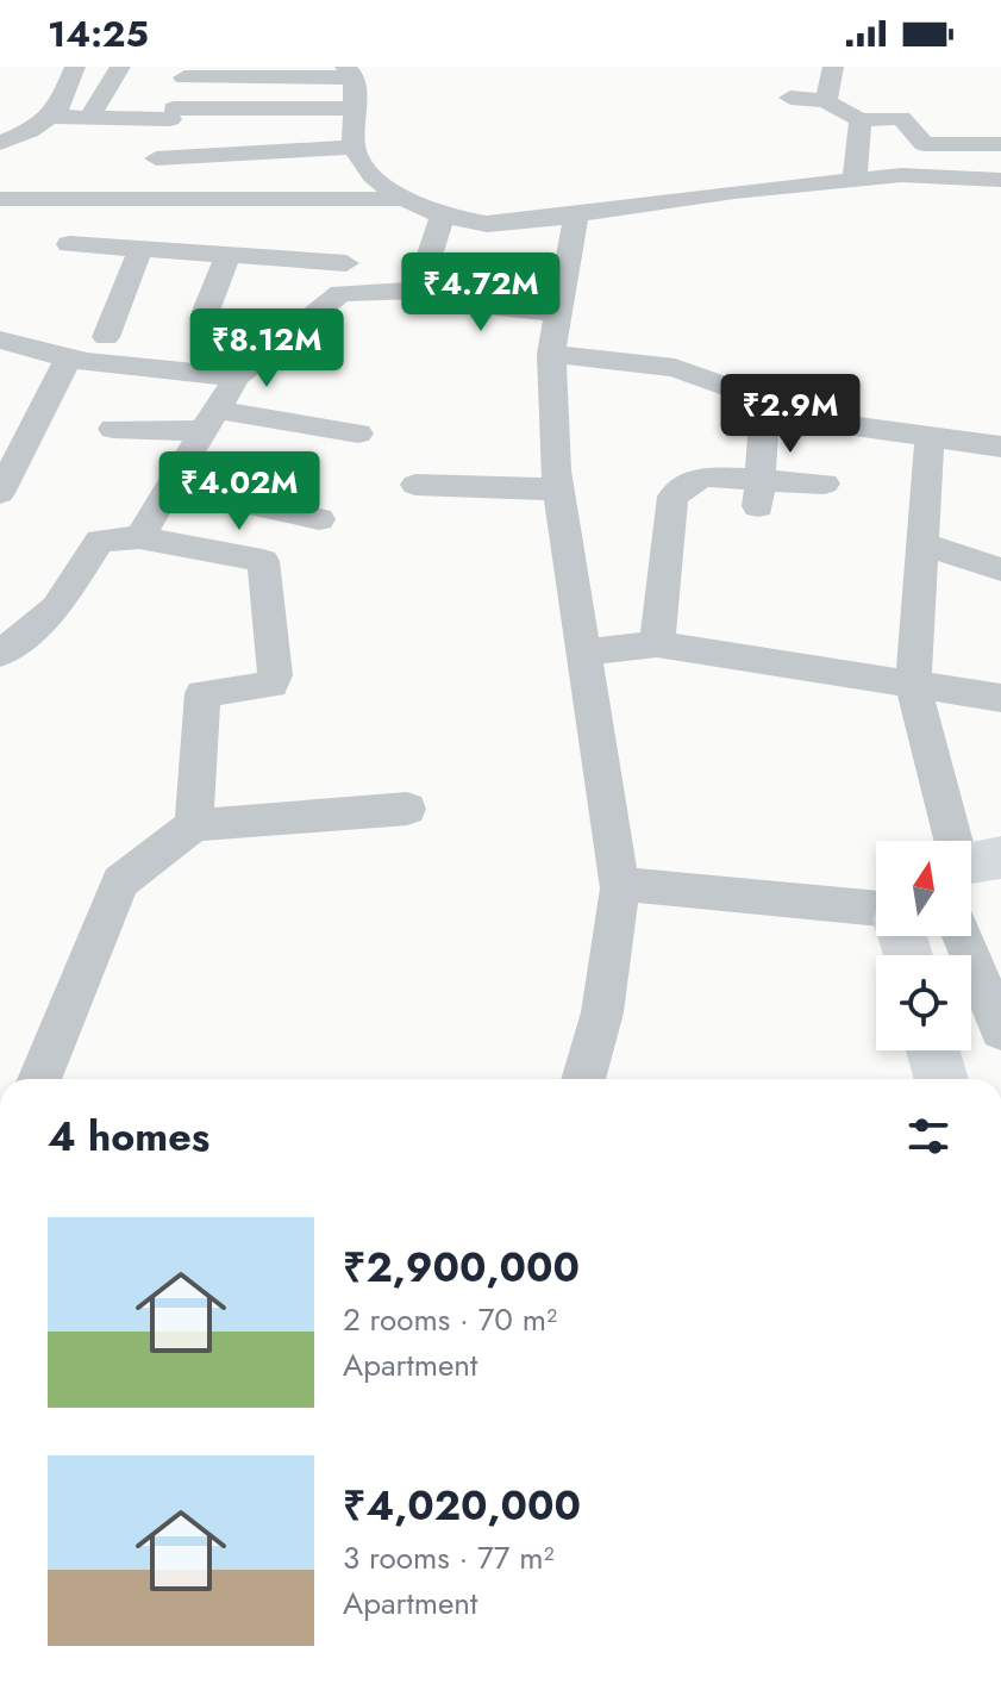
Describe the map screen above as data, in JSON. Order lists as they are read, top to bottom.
{
  "north": "top",
  "page": {
    "status": "14:25",
    "price": [
      "₹4.72M",
      "₹8.12M",
      "₹2.9M",
      "₹4.02M"
    ],
    "heading": "4 homes",
    "list": [
      {
        "name": "₹2,900,000",
        "note": "2 rooms · 70 m² · Apartment"
      },
      {
        "name": "₹4,020,000",
        "note": "3 rooms · 77 m² · Apartment"
      }
    ]
  }
}
